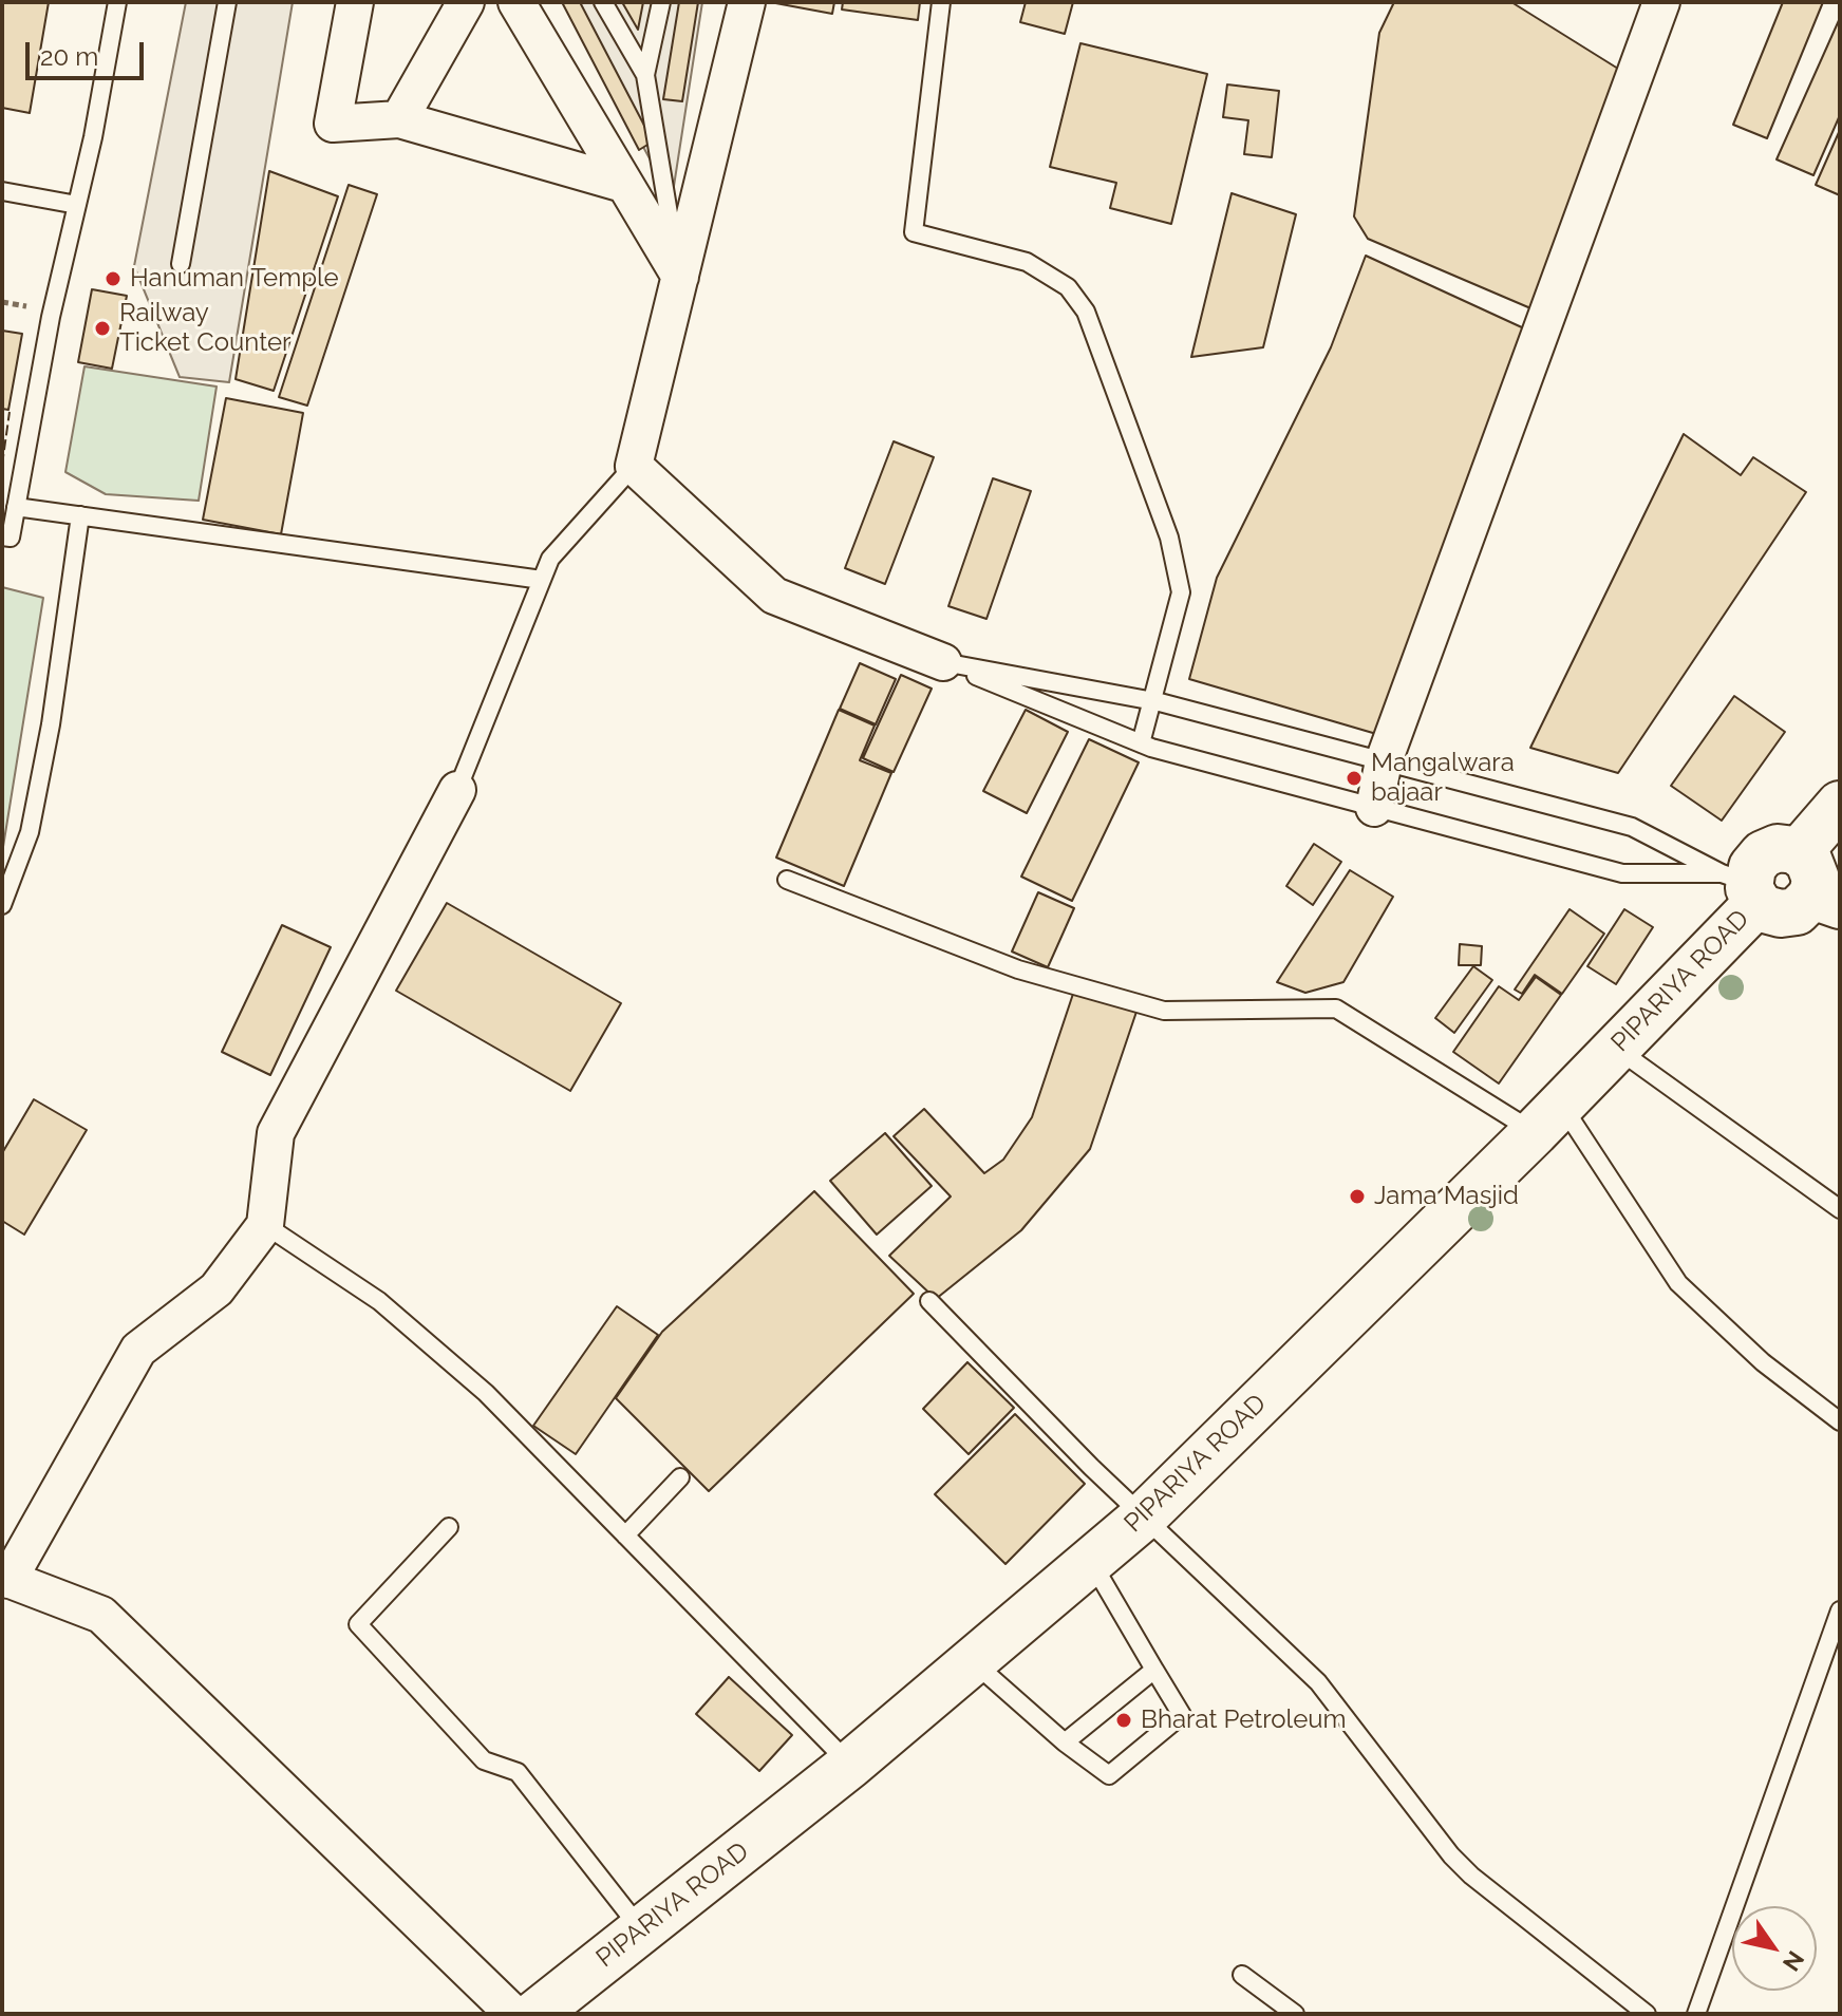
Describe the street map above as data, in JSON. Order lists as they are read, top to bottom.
{
  "streets": {
    "main road": ["PIPARIYA ROAD"]
  },
  "places": [
    "Hanuman Temple",
    "Railway Ticket Counter",
    "Mangalwara bajaar",
    "Jama Masjid",
    "Bharat Petroleum"
  ],
  "scale_bar": "20 m",
  "north": "bottom right"
}
